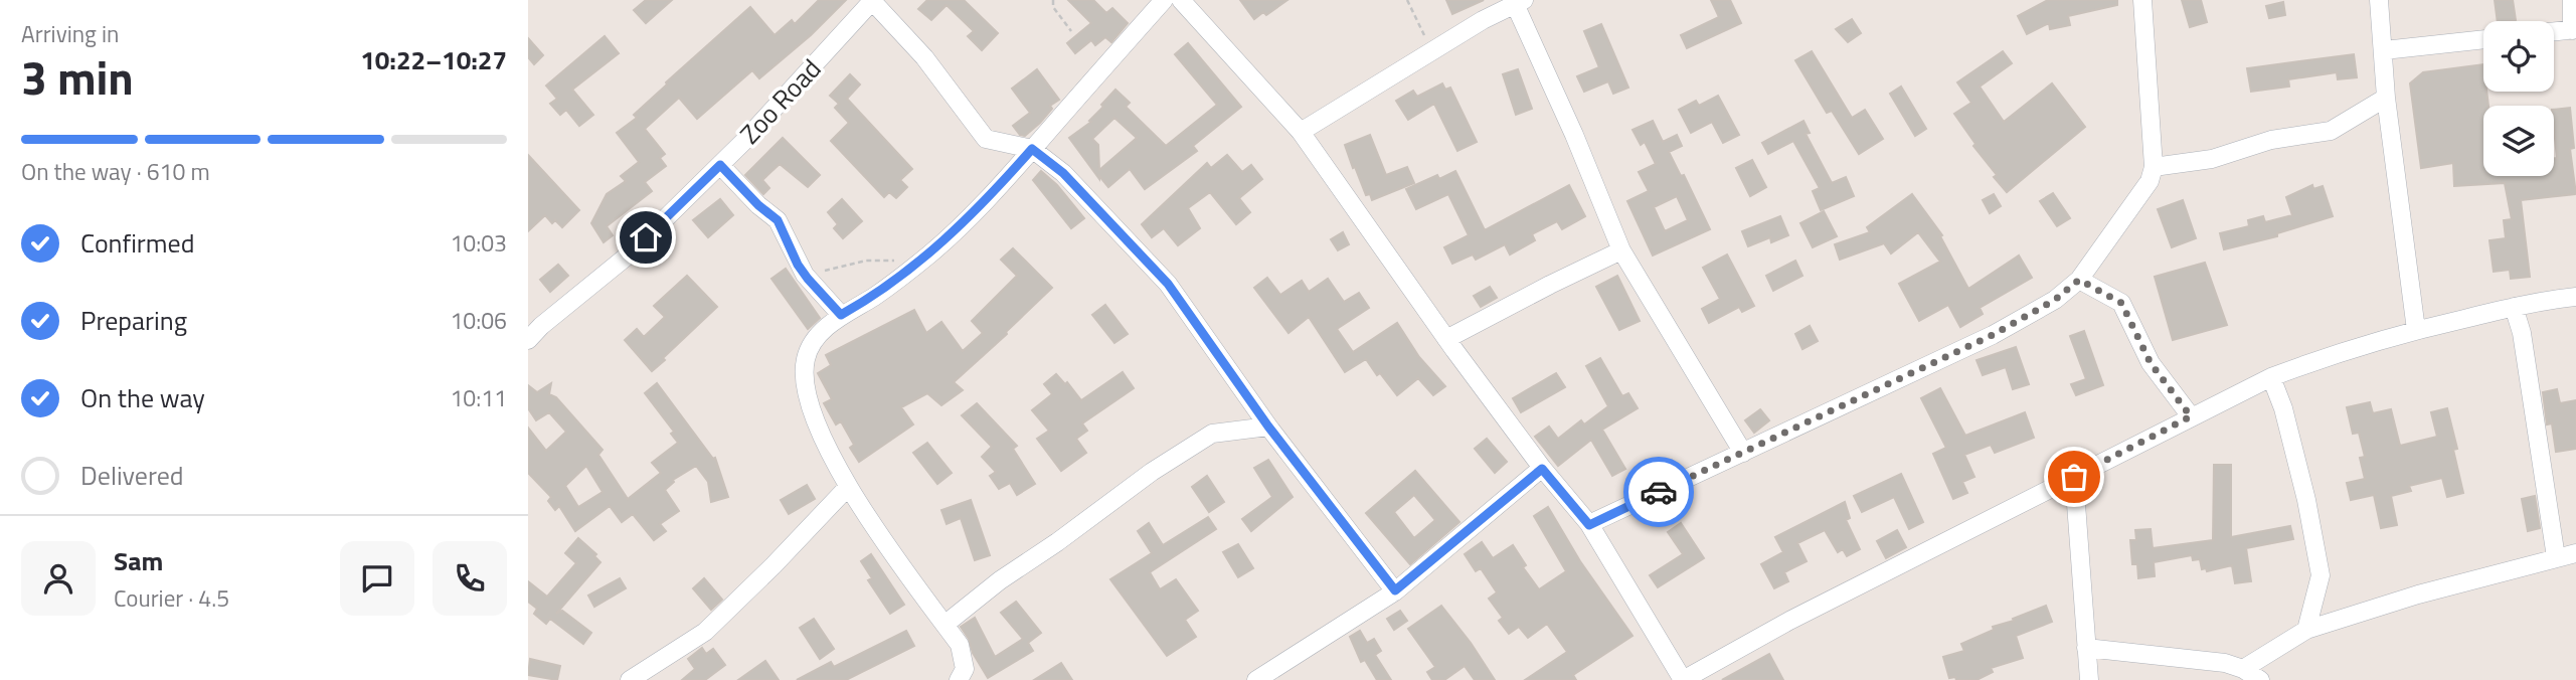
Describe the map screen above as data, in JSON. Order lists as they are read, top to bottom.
{
  "streets": {
    "street": ["Zoo Road"]
  },
  "page": {
    "heading": ["3 min", "Arriving in", "10:22–10:27"],
    "panel": ["Sam", "Courier · 4.5"],
    "bar": "On the way · 610 m",
    "list": [
      ["Confirmed", "10:03"],
      ["Preparing", "10:06"],
      ["On the way", "10:11"],
      "Delivered"
    ]
  }
}
